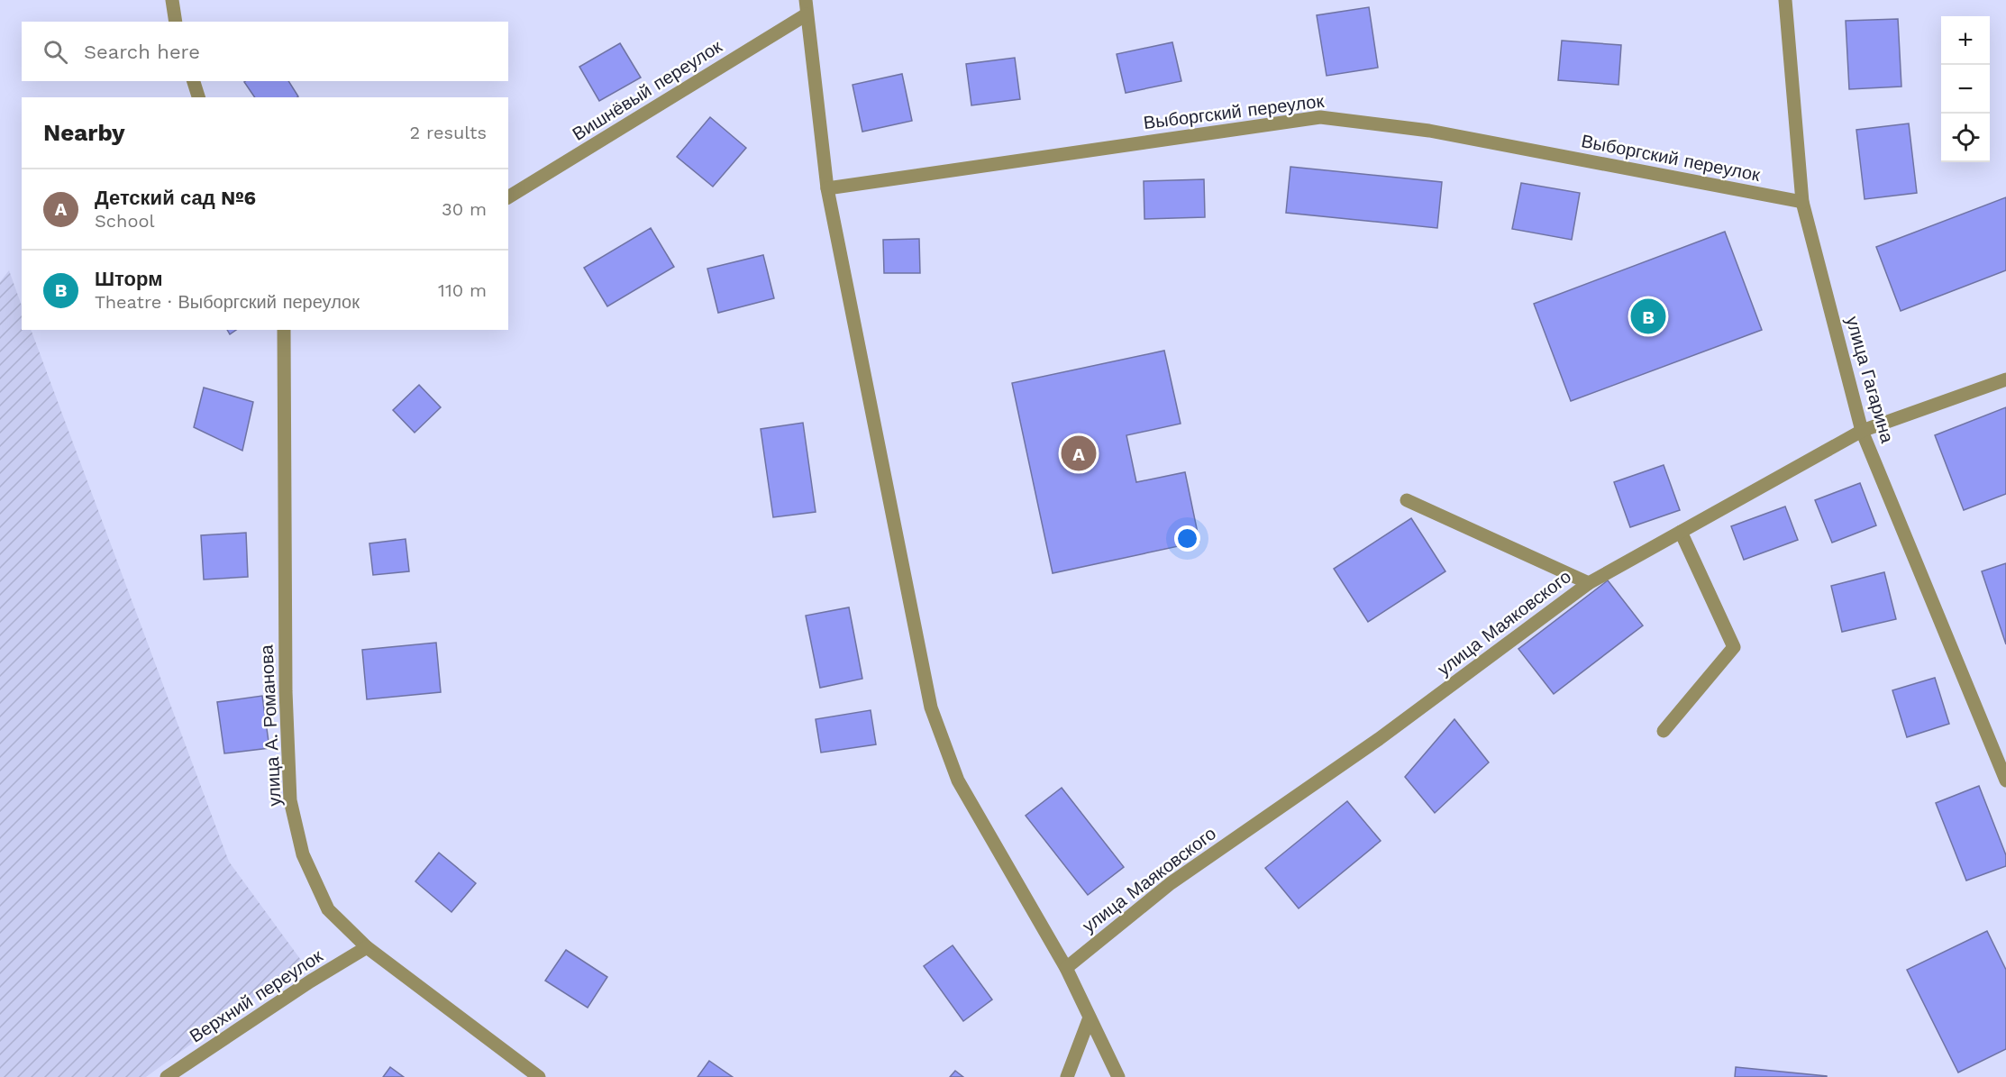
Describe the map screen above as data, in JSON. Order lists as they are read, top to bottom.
{
  "streets": {
    "street": [
      "Вишнёвый переулок",
      "Выборгский переулок",
      "улица Гагарина",
      "улица Маяковского",
      "улица А. Романова",
      "Верхний переулок"
    ]
  },
  "crossings": [
    ["Выборгский переулок", "улица Гагарина"],
    ["улица Гагарина", "улица Маяковского"],
    ["улица А. Романова", "Верхний переулок"]
  ],
  "page": {
    "map_buttons": ["+", "−"],
    "search": "Search here",
    "heading": ["Nearby", "2 results"],
    "list": [
      {
        "mark": "A",
        "name": "Детский сад №6",
        "note": "School",
        "value": "30 m"
      },
      {
        "mark": "B",
        "name": "Шторм",
        "note": "Theatre · Выборгский переулок",
        "value": "110 m"
      }
    ],
    "pins": ["B", "A"]
  }
}
